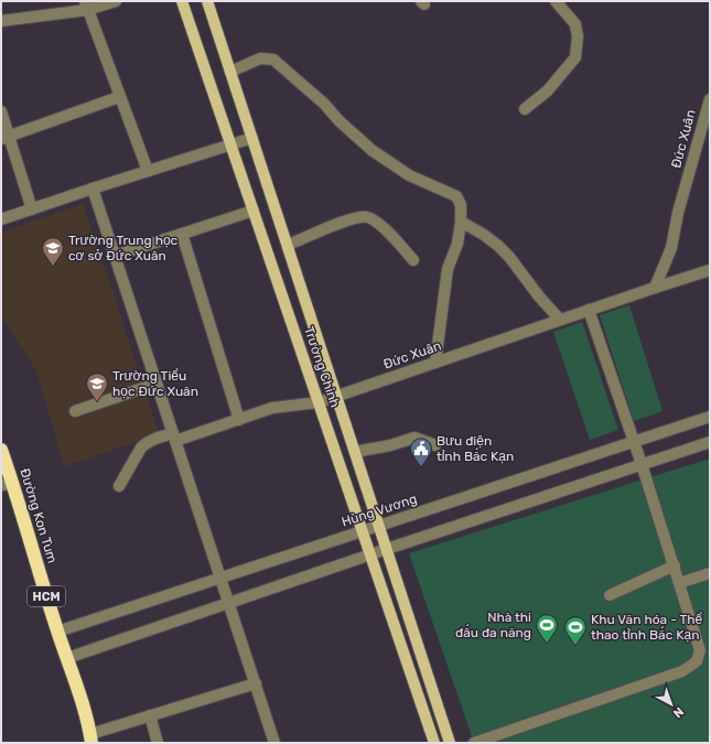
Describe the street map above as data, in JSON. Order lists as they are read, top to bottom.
{
  "streets": {
    "highway": ["Đường Kon Tum", "HCM"],
    "main road": ["Trường Chinh"],
    "street": ["Đức Xuân", "Hùng Vương"]
  },
  "crossings": [
    ["Đức Xuân", "Trường Chinh"],
    ["Trường Chinh", "Hùng Vương"],
    ["Hùng Vương", "Đường Kon Tum"]
  ],
  "places": {
    "school or university": ["Trường Trung học cơ sở Đức Xuân", "Trường Tiểu học Đức Xuân"],
    "public building": ["Bưu điện tỉnh Bắc Kạn"],
    "sports": ["Nhà thi đấu đa năng", "Khu Văn hóa - Thể thao tỉnh Bắc Kạn"]
  },
  "north": "bottom right"
}
